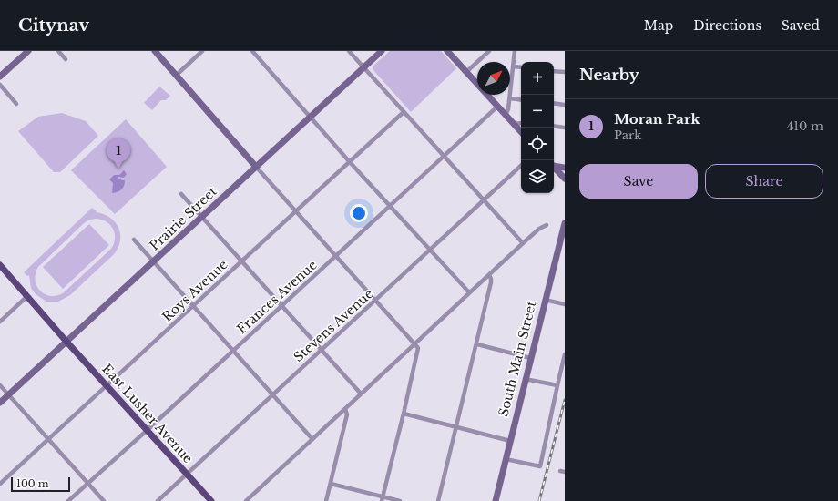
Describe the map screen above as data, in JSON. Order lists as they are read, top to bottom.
{
  "streets": {
    "main road": ["Prairie Street", "South Main Street", "East Lusher Avenue"],
    "street": ["Roys Avenue", "Frances Avenue", "Stevens Avenue"]
  },
  "crossings": [
    ["Prairie Street", "East Lusher Avenue"],
    ["Roys Avenue", "East Lusher Avenue"],
    ["Frances Avenue", "East Lusher Avenue"],
    ["Stevens Avenue", "East Lusher Avenue"]
  ],
  "scale_bar": "100 m",
  "north": "top right",
  "page": {
    "header": "Citynav",
    "nav": ["Map", "Directions", "Saved"],
    "heading": "Nearby",
    "map_buttons": ["+", "−"],
    "list": [
      {
        "mark": "1",
        "name": "Moran Park",
        "note": "Park",
        "value": "410 m"
      }
    ],
    "pins": "1",
    "buttons": ["Save", "Share"],
    "scale": "100 m"
  }
}
